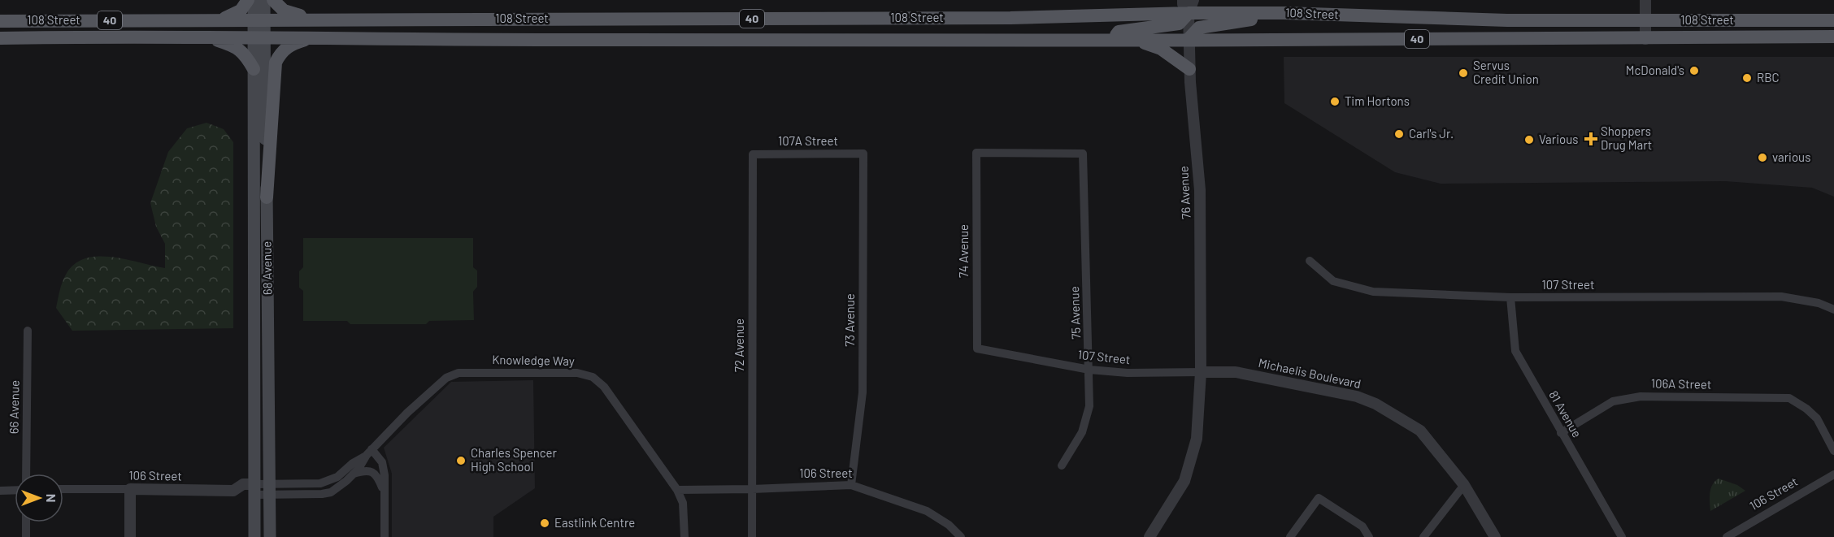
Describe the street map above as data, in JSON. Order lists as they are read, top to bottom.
{
  "streets": {
    "main road": ["108 Street", "40", "68 Avenue"],
    "street": [
      "107A Street",
      "76 Avenue",
      "74 Avenue",
      "107 Street",
      "75 Avenue",
      "73 Avenue",
      "72 Avenue",
      "Knowledge Way",
      "Michaelis Boulevard",
      "106A Street",
      "66 Avenue",
      "81 Avenue",
      "106 Street"
    ]
  },
  "crossings": [
    ["108 Street", "76 Avenue"],
    ["108 Street", "68 Avenue"],
    ["107A Street", "73 Avenue"],
    ["107A Street", "72 Avenue"],
    ["76 Avenue", "107 Street"],
    ["76 Avenue", "Michaelis Boulevard"],
    ["74 Avenue", "107 Street"],
    ["74 Avenue", "75 Avenue"],
    ["68 Avenue", "Knowledge Way"],
    ["68 Avenue", "106 Street"],
    ["107 Street", "75 Avenue"],
    ["107 Street", "Michaelis Boulevard"],
    ["107 Street", "81 Avenue"],
    ["73 Avenue", "106 Street"],
    ["72 Avenue", "106 Street"],
    ["Knowledge Way", "106 Street"],
    ["106A Street", "81 Avenue"]
  ],
  "places": {
    "other": [
      "McDonald's",
      "Servus Credit Union",
      "RBC",
      "Tim Hortons",
      "Carl's Jr.",
      "Various",
      "various",
      "Charles Spencer High School",
      "Eastlink Centre"
    ],
    "health": ["Shoppers Drug Mart"]
  },
  "north": "right"
}
